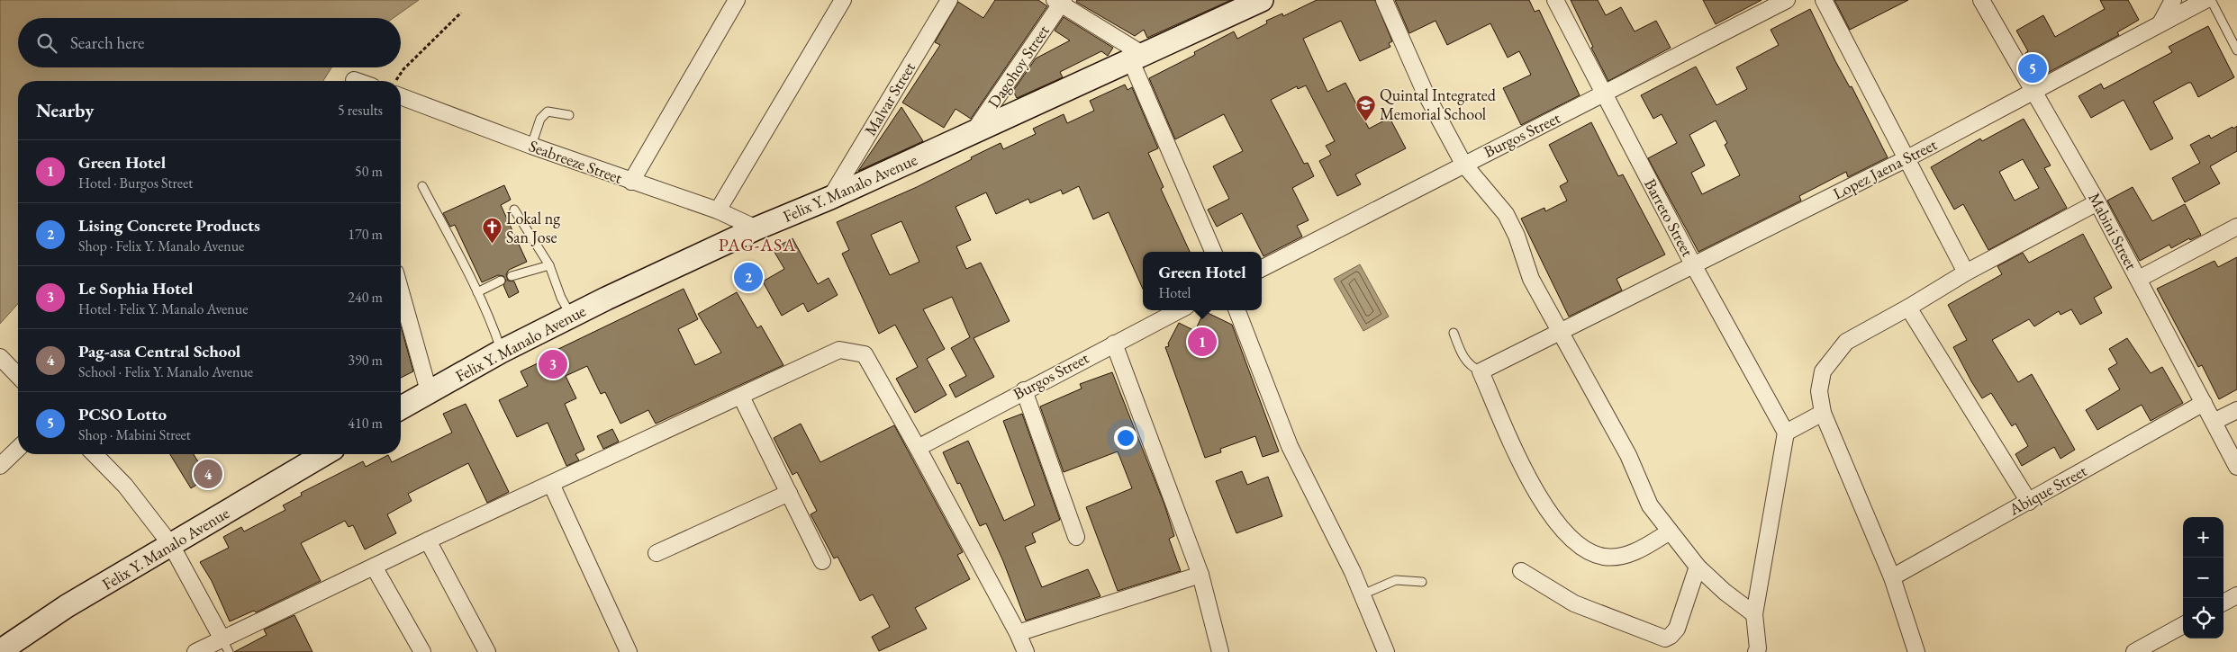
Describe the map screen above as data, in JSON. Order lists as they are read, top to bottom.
{
  "streets": {
    "main road": ["Felix Y. Manalo Avenue"],
    "street": [
      "Dagohoy Street",
      "Malvar Street",
      "Burgos Street",
      "Seabreeze Street",
      "Lopez Jaena Street",
      "Barreto Street",
      "Mabini Street",
      "Abique Street"
    ]
  },
  "crossings": [
    ["Dagohoy Street", "Felix Y. Manalo Avenue"],
    ["Malvar Street", "Felix Y. Manalo Avenue"],
    ["Burgos Street", "Barreto Street"],
    ["Seabreeze Street", "Felix Y. Manalo Avenue"],
    ["Lopez Jaena Street", "Barreto Street"],
    ["Lopez Jaena Street", "Mabini Street"],
    ["Mabini Street", "Abique Street"]
  ],
  "districts": ["PAG-ASA"],
  "places": {
    "school or university": ["Quintal Integrated Memorial School"],
    "church": ["Lokal ng San Jose"]
  },
  "page": {
    "search": "Search here",
    "pins": [
      "5",
      "2",
      "1",
      "3",
      "4"
    ],
    "heading": ["Nearby", "5 results"],
    "list": [
      {
        "mark": "1",
        "name": "Green Hotel",
        "note": "Hotel · Burgos Street",
        "value": "50 m"
      },
      {
        "mark": "2",
        "name": "Lising Concrete Products",
        "note": "Shop · Felix Y. Manalo Avenue",
        "value": "170 m"
      },
      {
        "mark": "3",
        "name": "Le Sophia Hotel",
        "note": "Hotel · Felix Y. Manalo Avenue",
        "value": "240 m"
      },
      {
        "mark": "4",
        "name": "Pag-asa Central School",
        "note": "School · Felix Y. Manalo Avenue",
        "value": "390 m"
      },
      {
        "mark": "5",
        "name": "PCSO Lotto",
        "note": "Shop · Mabini Street",
        "value": "410 m"
      }
    ],
    "popup": ["Green Hotel", "Hotel"],
    "map_buttons": ["+", "−"]
  }
}
